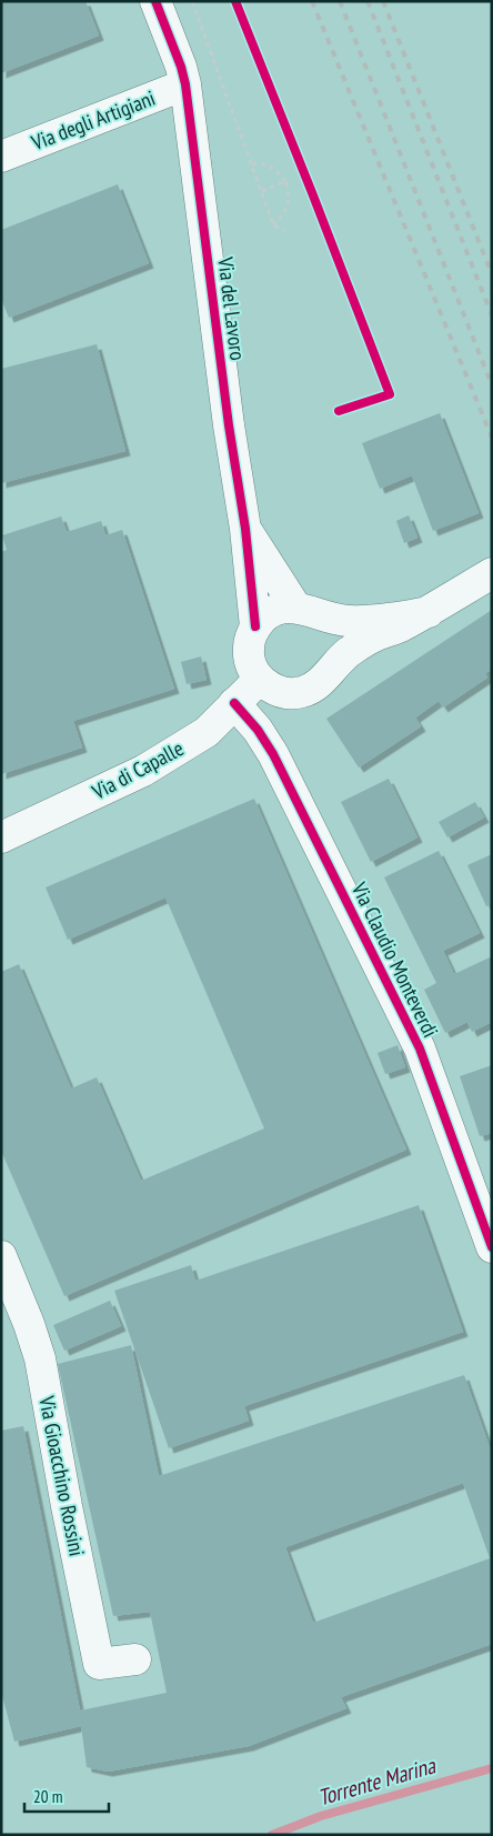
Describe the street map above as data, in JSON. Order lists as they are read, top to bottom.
{
  "streets": {
    "street": [
      "Via degli Artigiani",
      "Via del Lavoro",
      "Via di Capalle",
      "Via Claudio Monteverdi",
      "Via Gioacchino Rossini"
    ]
  },
  "crossings": [
    ["Via degli Artigiani", "Via del Lavoro"],
    ["Via del Lavoro", "Via di Capalle"],
    ["Via di Capalle", "Via Claudio Monteverdi"]
  ],
  "water": ["Torrente Marina"],
  "scale_bar": "20 m"
}
